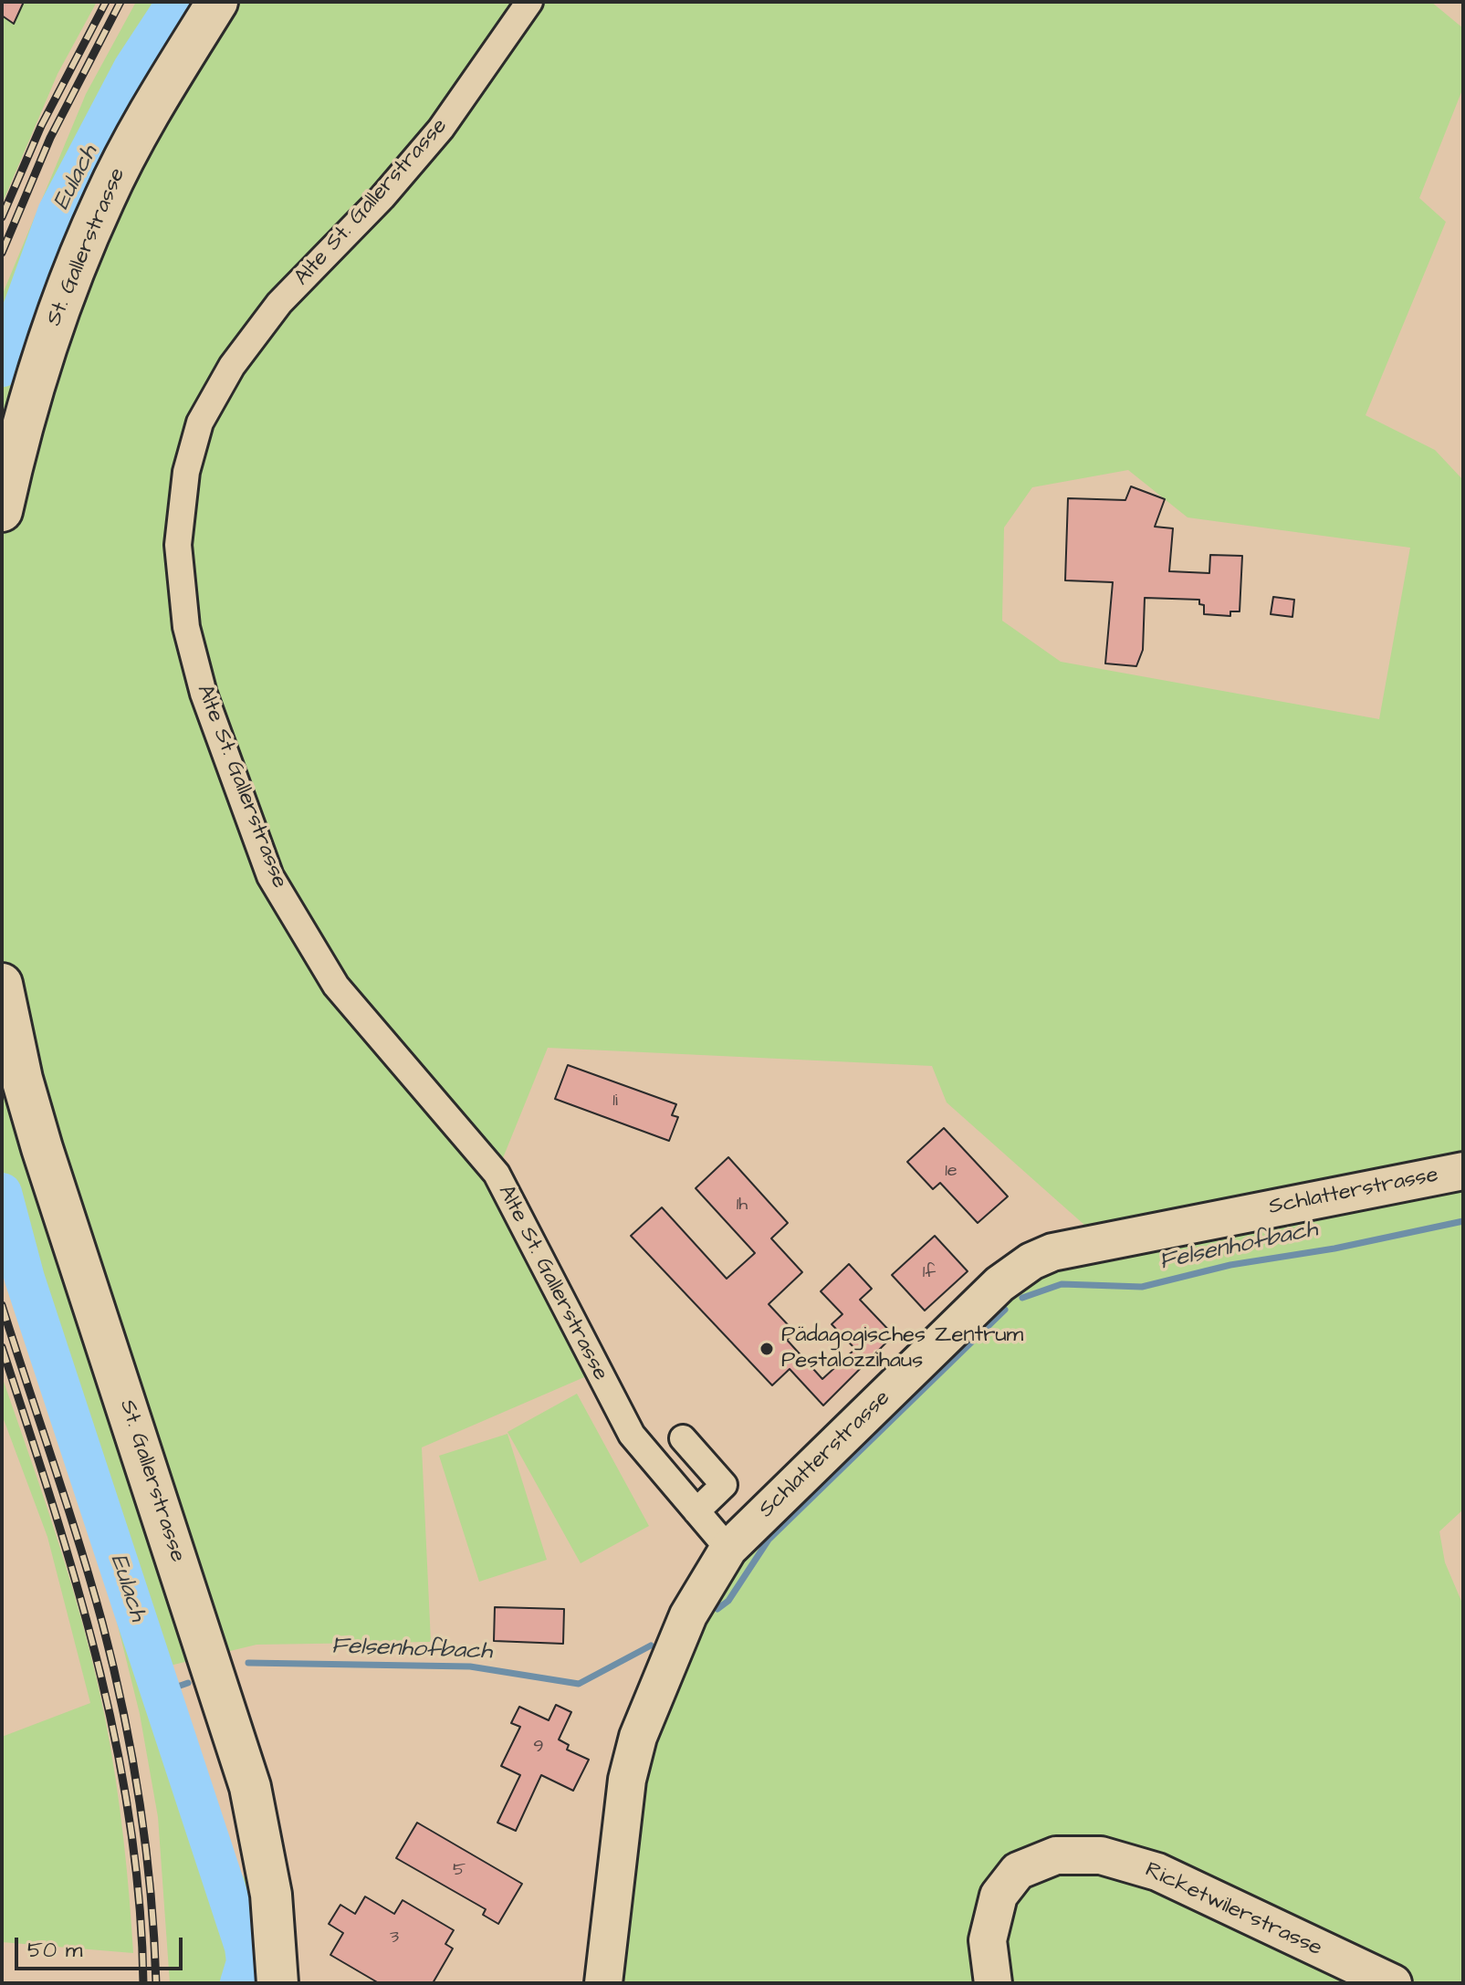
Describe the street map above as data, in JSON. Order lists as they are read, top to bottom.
{
  "streets": {
    "main road": ["St. Gallerstrasse"],
    "street": ["Alte St. Gallerstrasse", "Schlatterstrasse", "Ricketwilerstrasse"]
  },
  "crossings": [
    ["Alte St. Gallerstrasse", "Schlatterstrasse"]
  ],
  "water": ["Eulach", "Felsenhofbach"],
  "places": ["Pädagogisches Zentrum Pestalozzihaus"],
  "house_numbers": [
    "1i",
    "1e",
    "1h",
    "1f",
    "9",
    "5",
    "3"
  ],
  "scale_bar": "50 m"
}
